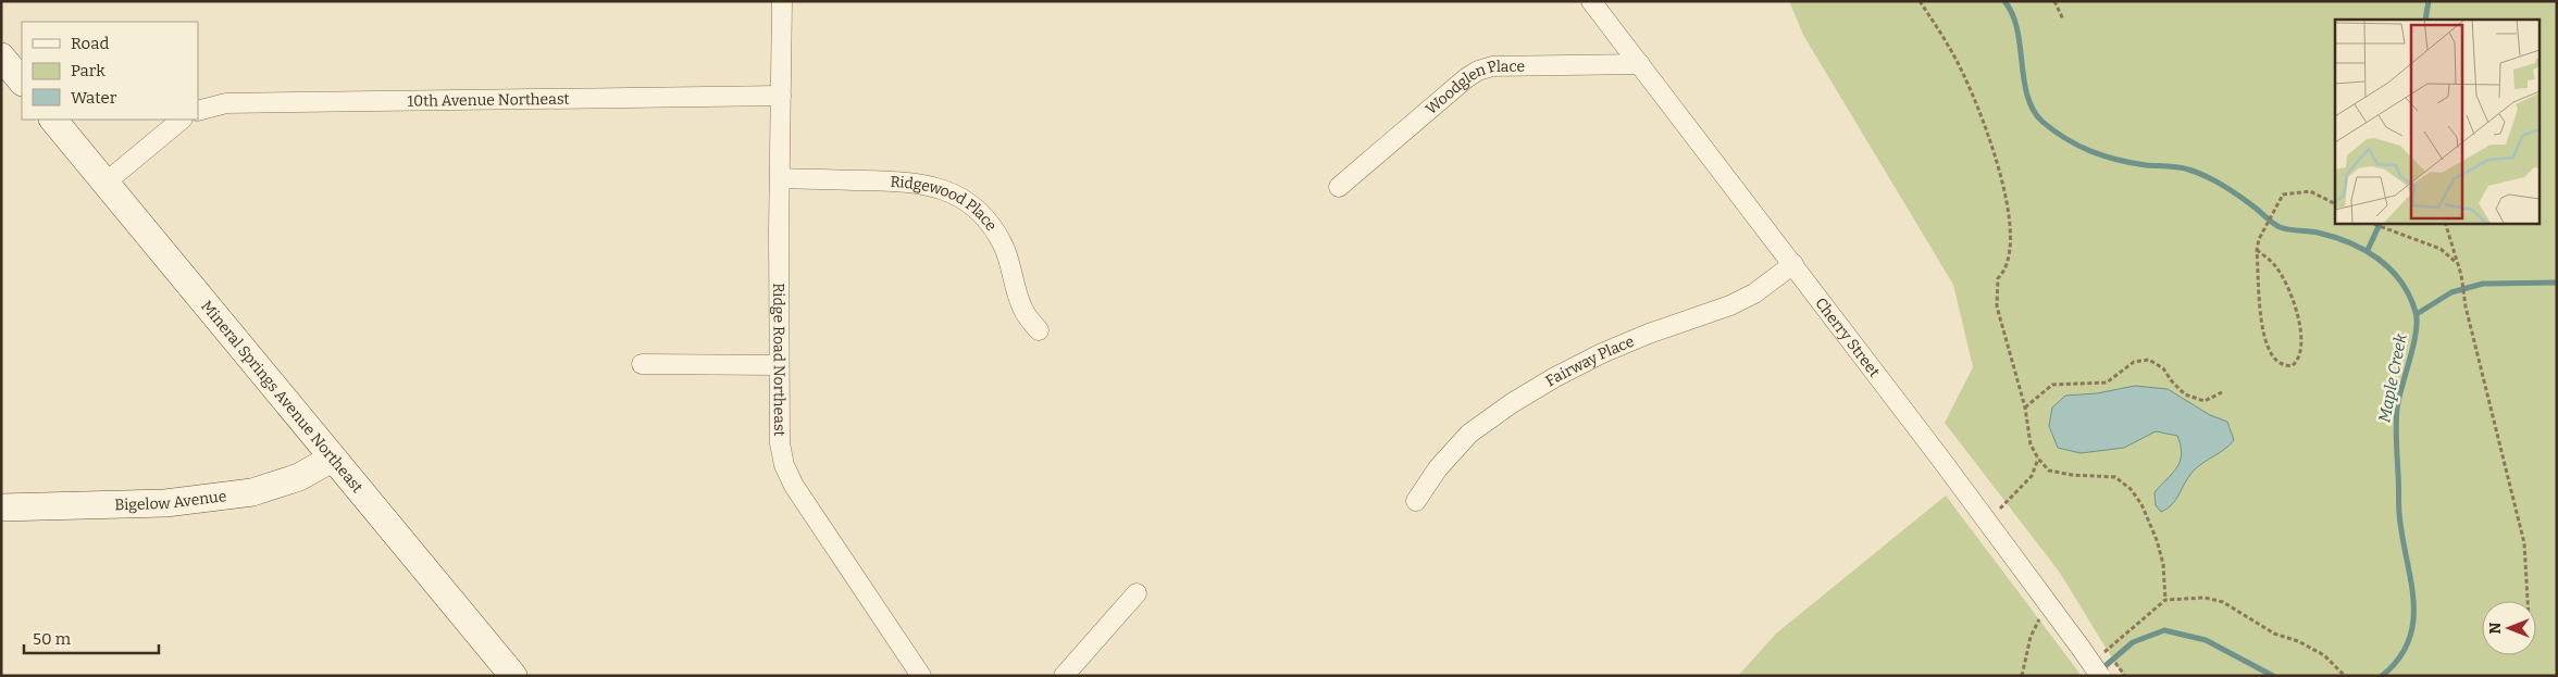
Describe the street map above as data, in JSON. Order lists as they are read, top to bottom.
{
  "streets": {
    "main road": ["Mineral Springs Avenue Northeast", "Bigelow Avenue"],
    "street": [
      "Woodglen Place",
      "10th Avenue Northeast",
      "Ridgewood Place",
      "Cherry Street",
      "Ridge Road Northeast",
      "Fairway Place"
    ]
  },
  "crossings": [
    ["Woodglen Place", "Cherry Street"],
    ["10th Avenue Northeast", "Ridge Road Northeast"],
    ["Ridgewood Place", "Ridge Road Northeast"],
    ["Cherry Street", "Fairway Place"],
    ["Mineral Springs Avenue Northeast", "Bigelow Avenue"]
  ],
  "water": ["Maple Creek"],
  "legend": ["Road", "Park", "Water"],
  "scale_bar": "50 m",
  "north": "left"
}
